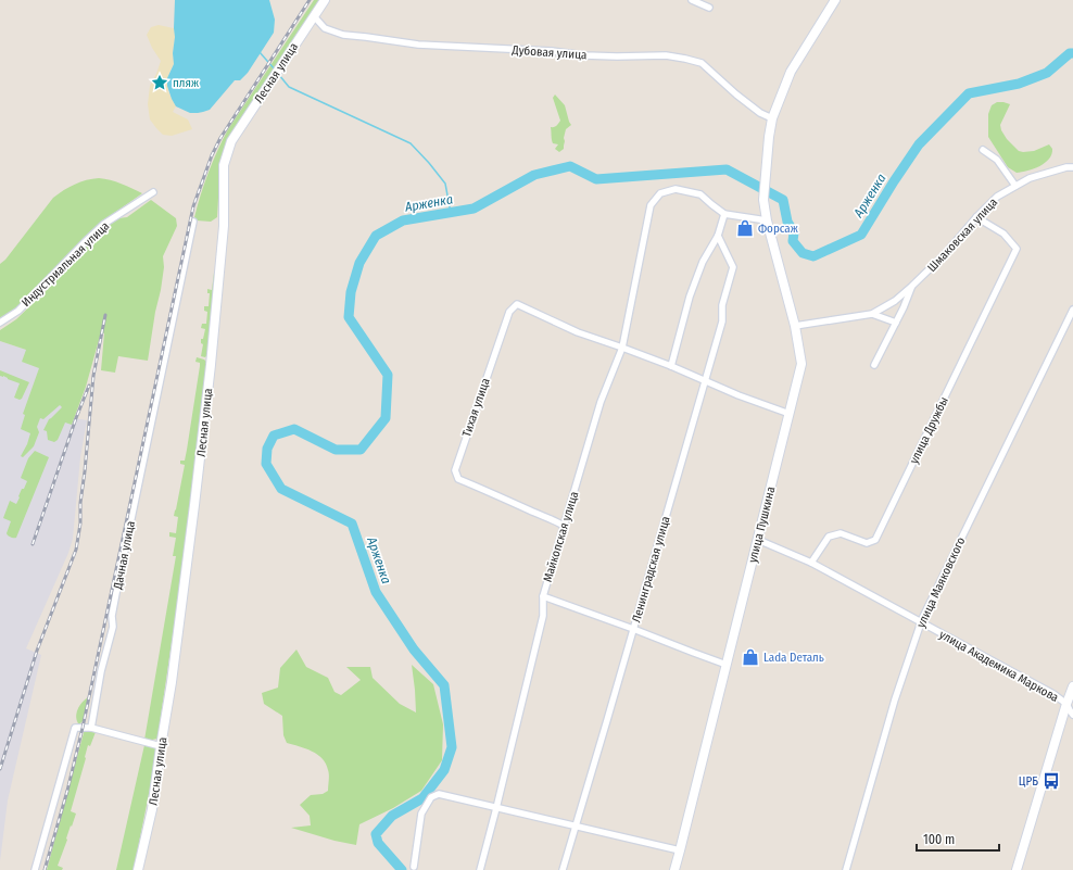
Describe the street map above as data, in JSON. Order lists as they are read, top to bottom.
{
  "streets": {
    "street": [
      "Дубовая улица",
      "Лесная улица",
      "Шмаковская улица",
      "Индустриальная улица",
      "Тихая улица",
      "улица Дружбы",
      "улица Пушкина",
      "Майкопская улица",
      "Дачная улица",
      "Ленинградская улица",
      "улица Маяковского",
      "улица Академика Маркова"
    ]
  },
  "crossings": [
    ["Дубовая улица", "Лесная улица"],
    ["Дубовая улица", "улица Пушкина"],
    ["Шмаковская улица", "улица Дружбы"],
    ["Шмаковская улица", "улица Пушкина"],
    ["Тихая улица", "Майкопская улица"],
    ["улица Дружбы", "улица Академика Маркова"],
    ["улица Пушкина", "улица Академика Маркова"],
    ["улица Маяковского", "улица Академика Маркова"]
  ],
  "water": ["Арженка"],
  "places": {
    "place": ["пляж"],
    "shop": ["Форсаж", "Lada Dеталь"],
    "bus stop": ["ЦРБ"]
  },
  "scale_bar": "100 m"
}
